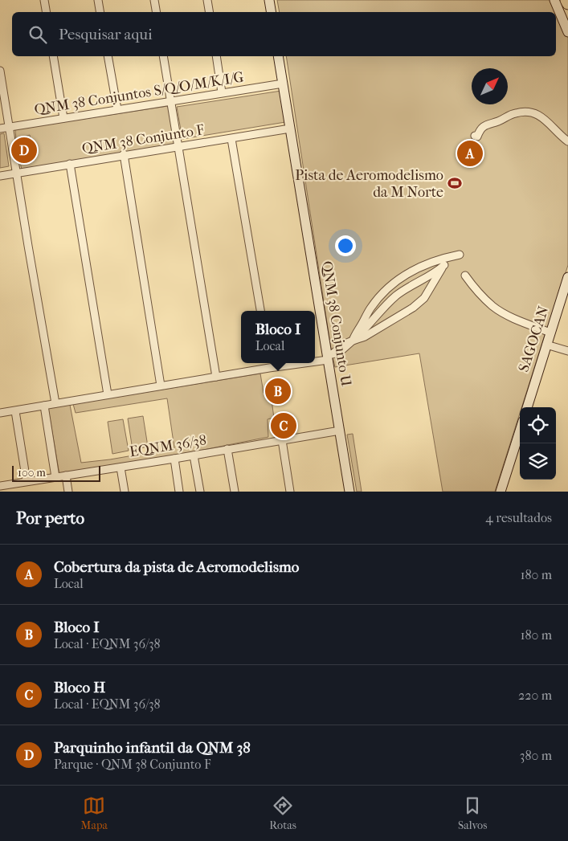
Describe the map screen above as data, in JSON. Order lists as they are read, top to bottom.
{
  "streets": {
    "street": [
      "QNM 38 Conjuntos S/Q/O/M/K/I/G",
      "QNM 38 Conjunto F",
      "QNM 38 Conjunto U",
      "SAGOCAN",
      "EQNM 36/38"
    ]
  },
  "crossings": [
    ["QNM 38 Conjuntos S/Q/O/M/K/I/G", "QNM 38 Conjunto U"],
    ["QNM 38 Conjunto F", "QNM 38 Conjunto U"],
    ["QNM 38 Conjunto U", "EQNM 36/38"]
  ],
  "places": {
    "sports": ["Pista de Aeromodelismo da M Norte"]
  },
  "scale_bar": "100 m",
  "north": "top right",
  "page": {
    "search": "Pesquisar aqui",
    "pins": [
      "D",
      "A",
      "B",
      "C"
    ],
    "popup": ["Bloco I", "Local"],
    "scale": "100 m",
    "heading": ["Por perto", "4 resultados"],
    "list": [
      {
        "mark": "A",
        "name": "Cobertura da pista de Aeromodelismo",
        "note": "Local",
        "value": "180 m"
      },
      {
        "mark": "B",
        "name": "Bloco I",
        "note": "Local · EQNM 36/38",
        "value": "180 m"
      },
      {
        "mark": "C",
        "name": "Bloco H",
        "note": "Local · EQNM 36/38",
        "value": "220 m"
      },
      {
        "mark": "D",
        "name": "Parquinho infantil da QNM 38",
        "note": "Parque · QNM 38 Conjunto F",
        "value": "380 m"
      }
    ],
    "nav": ["Mapa", "Rotas", "Salvos"]
  }
}
